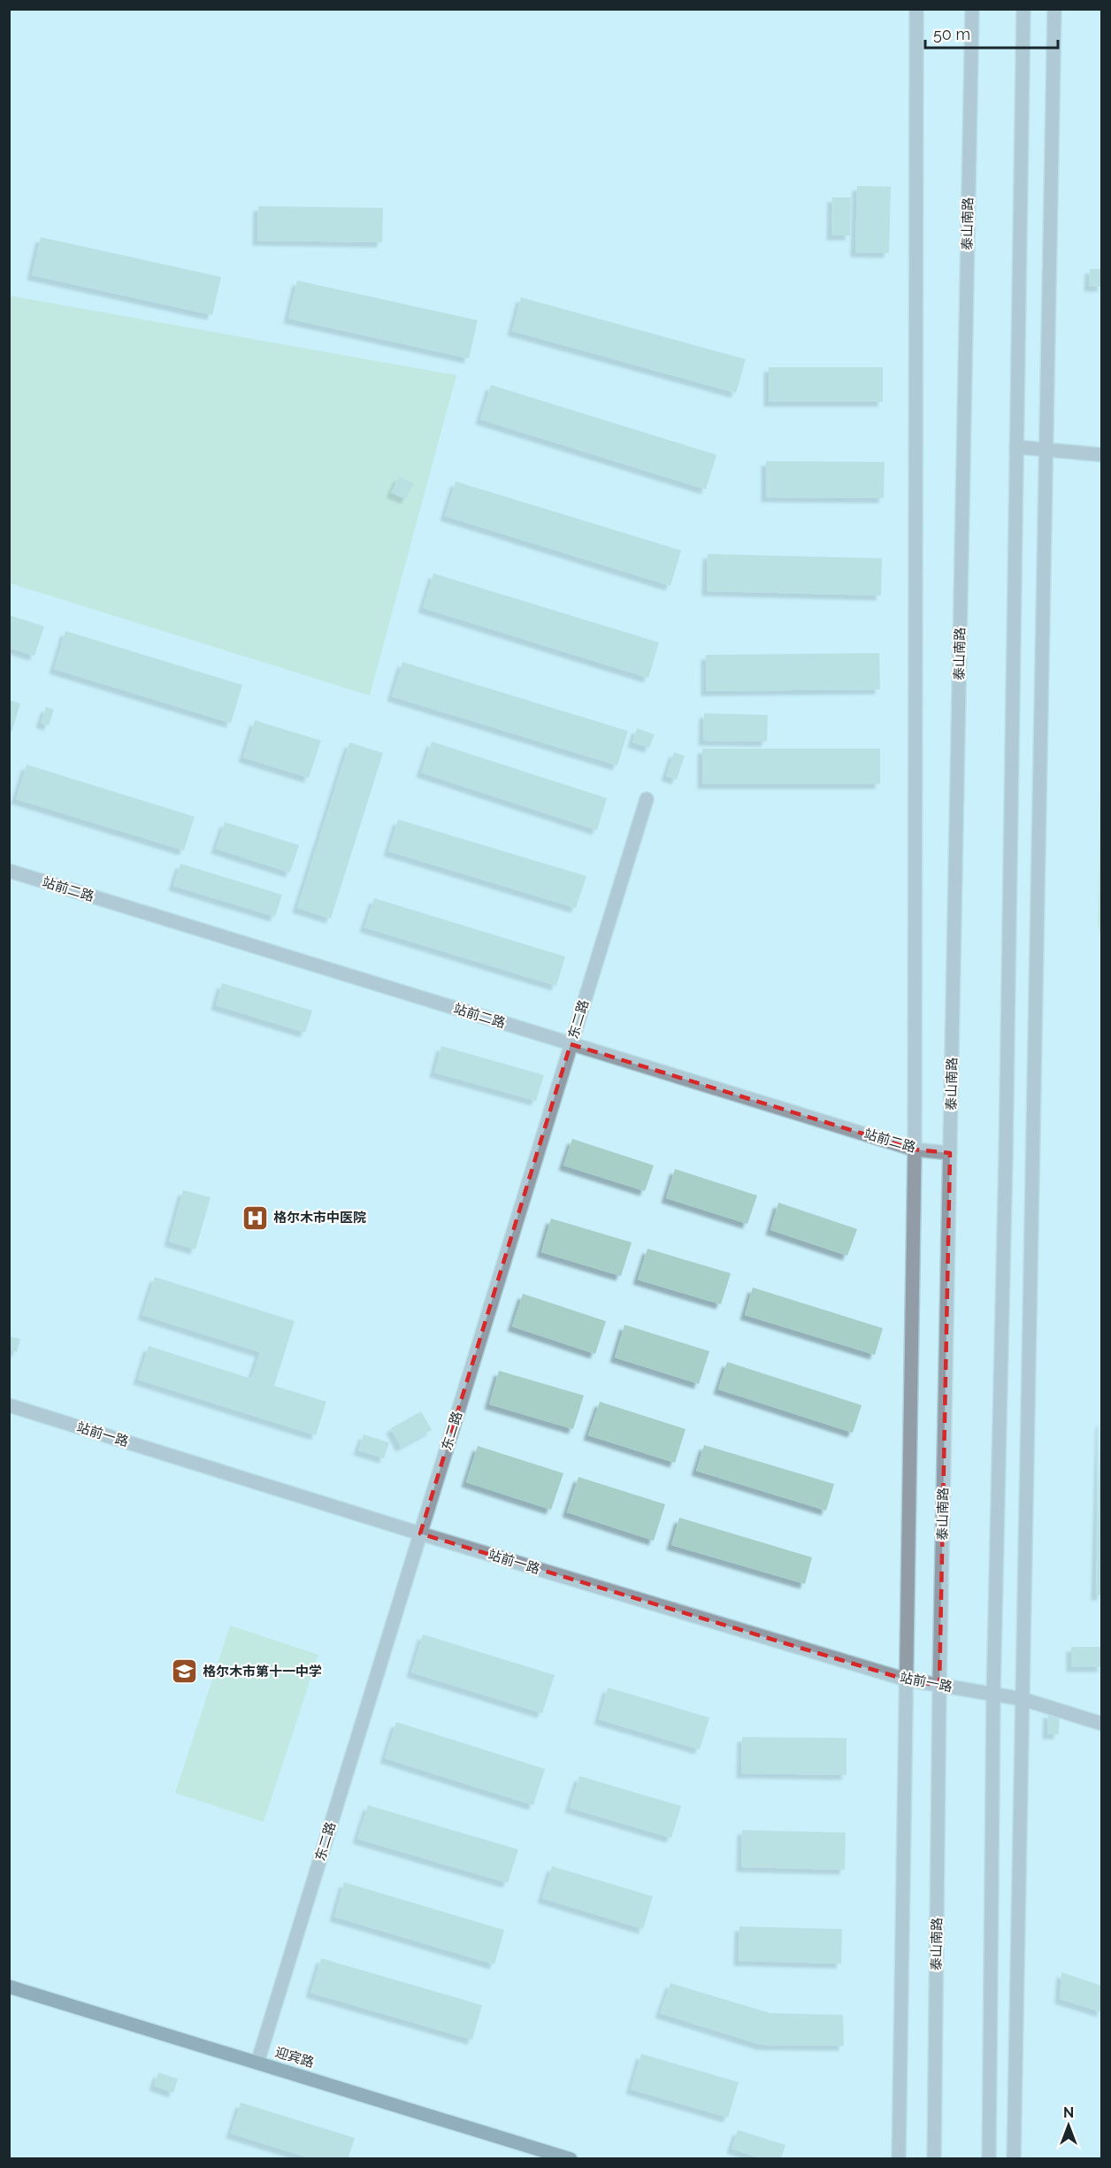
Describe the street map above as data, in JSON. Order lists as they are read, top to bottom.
{
  "streets": {
    "main road": ["迎宾路"],
    "street": [
      "泰山南路",
      "站前二路",
      "东二路",
      "站前一路"
    ]
  },
  "crossings": [
    ["泰山南路", "站前二路"],
    ["泰山南路", "站前一路"],
    ["站前二路", "东二路"],
    ["东二路", "站前一路"],
    ["东二路", "迎宾路"]
  ],
  "places": {
    "hospital": ["格尔木市中医院"],
    "school or university": ["格尔木市第十一中学"]
  },
  "scale_bar": "50 m",
  "north": "top"
}
